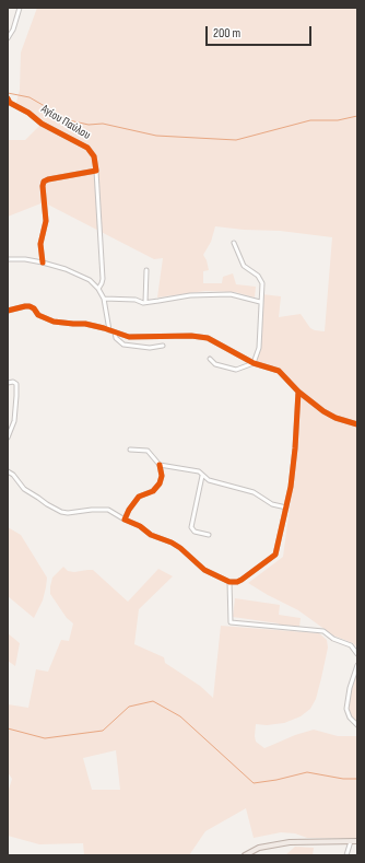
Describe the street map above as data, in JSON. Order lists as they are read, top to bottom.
{
  "streets": {
    "street": ["Αγίου Παύλου"]
  },
  "scale_bar": "200 m"
}
